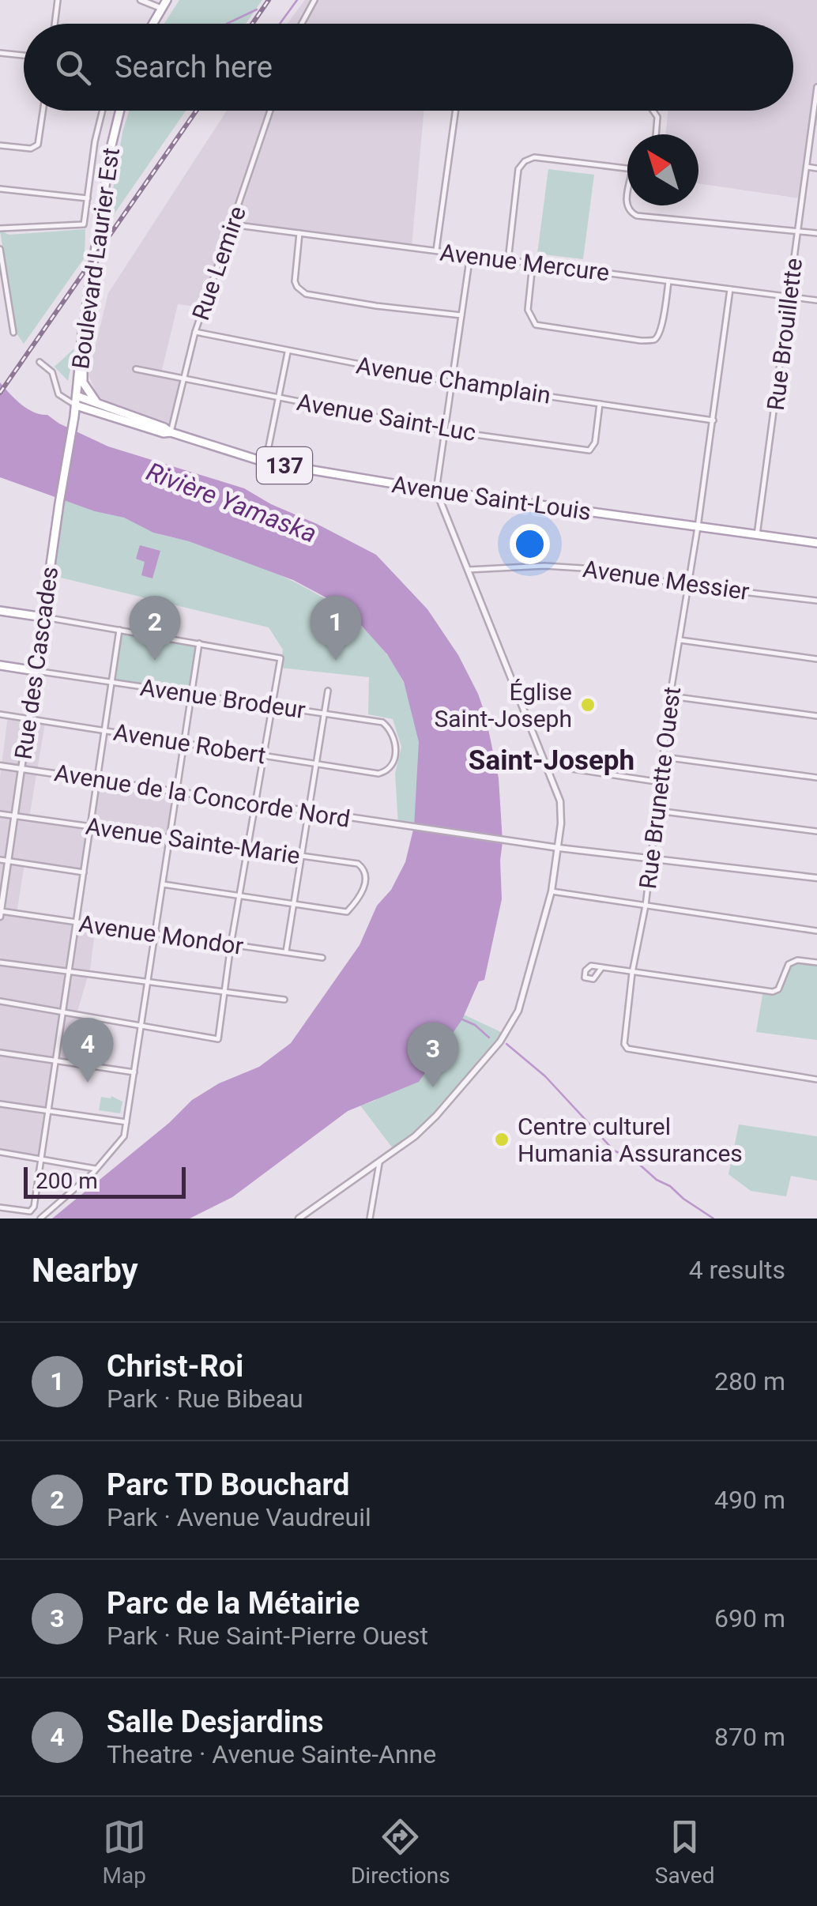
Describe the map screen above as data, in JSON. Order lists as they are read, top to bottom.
{
  "streets": {
    "main road": [
      "Boulevard Laurier Est",
      "137",
      "Avenue Saint-Louis",
      "Rue des Cascades",
      "Avenue Brodeur"
    ],
    "street": [
      "Avenue Mercure",
      "Rue Lemire",
      "Rue Brouillette",
      "Avenue Champlain",
      "Avenue Saint-Luc",
      "Avenue Messier",
      "Avenue Robert",
      "Rue Brunette Ouest",
      "Avenue de la Concorde Nord",
      "Avenue Sainte-Marie",
      "Avenue Mondor"
    ]
  },
  "crossings": [
    ["Boulevard Laurier Est", "Avenue Saint-Louis"],
    ["Boulevard Laurier Est", "Rue des Cascades"],
    ["Avenue Mercure", "Rue Lemire"],
    ["Avenue Mercure", "Rue Brouillette"],
    ["Avenue Mercure", "Rue Brunette Ouest"],
    ["Rue Lemire", "Avenue Champlain"],
    ["Rue Lemire", "Avenue Saint-Luc"],
    ["Rue Lemire", "Avenue Saint-Louis"],
    ["Rue Brouillette", "Avenue Saint-Louis"],
    ["Avenue Champlain", "Avenue Saint-Luc"],
    ["Avenue Champlain", "Rue Brunette Ouest"],
    ["Avenue Saint-Louis", "Rue Brunette Ouest"],
    ["Avenue Messier", "Rue Brunette Ouest"],
    ["Rue des Cascades", "Avenue Brodeur"],
    ["Rue des Cascades", "Avenue Robert"],
    ["Rue des Cascades", "Avenue de la Concorde Nord"],
    ["Rue des Cascades", "Avenue Sainte-Marie"],
    ["Rue des Cascades", "Avenue Mondor"],
    ["Avenue Brodeur", "Avenue Robert"],
    ["Rue Brunette Ouest", "Avenue de la Concorde Nord"]
  ],
  "districts": ["Saint-Joseph"],
  "water": ["Rivière Yamaska"],
  "places": ["Église Saint-Joseph", "Centre culturel Humania Assurances"],
  "scale_bar": "200 m",
  "north": "top left",
  "page": {
    "search": "Search here",
    "pins": [
      "1",
      "2",
      "4",
      "3"
    ],
    "scale": "200 m",
    "heading": ["Nearby", "4 results"],
    "list": [
      {
        "mark": "1",
        "name": "Christ-Roi",
        "note": "Park · Rue Bibeau",
        "value": "280 m"
      },
      {
        "mark": "2",
        "name": "Parc TD Bouchard",
        "note": "Park · Avenue Vaudreuil",
        "value": "490 m"
      },
      {
        "mark": "3",
        "name": "Parc de la Métairie",
        "note": "Park · Rue Saint-Pierre Ouest",
        "value": "690 m"
      },
      {
        "mark": "4",
        "name": "Salle Desjardins",
        "note": "Theatre · Avenue Sainte-Anne",
        "value": "870 m"
      }
    ],
    "nav": ["Map", "Directions", "Saved"]
  }
}
